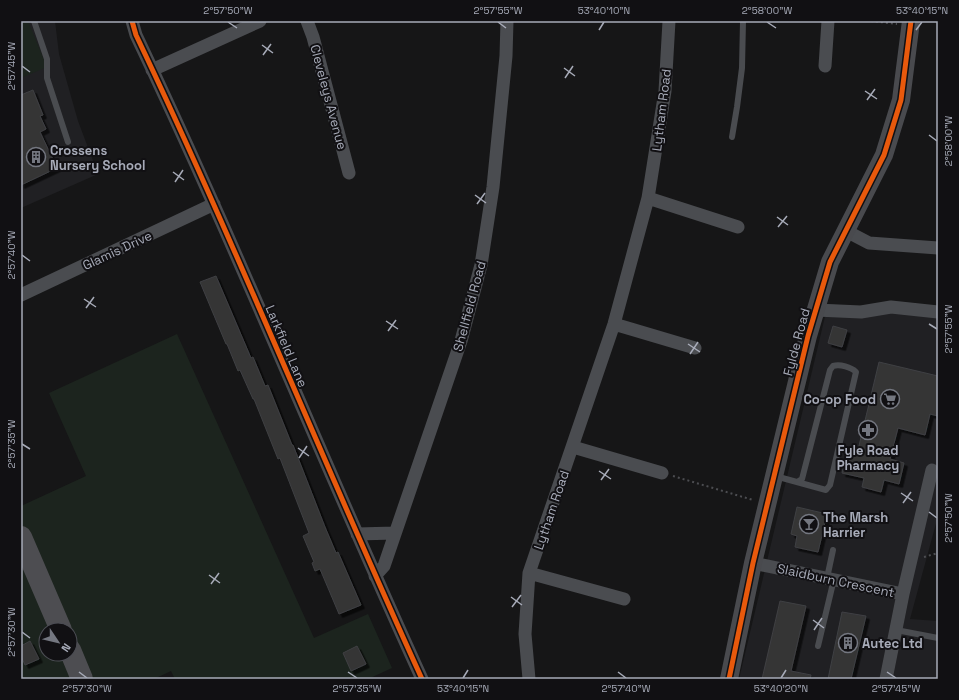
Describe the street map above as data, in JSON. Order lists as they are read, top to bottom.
{
  "streets": {
    "street": [
      "Cleveleys Avenue",
      "Lytham Road",
      "Glamis Drive",
      "Shellfield Road",
      "Fylde Road",
      "Larkfield Lane",
      "Slaidburn Crescent"
    ]
  },
  "crossings": [
    ["Glamis Drive", "Larkfield Lane"],
    ["Shellfield Road", "Larkfield Lane"],
    ["Fylde Road", "Slaidburn Crescent"]
  ],
  "places": {
    "building": ["Crossens Nursery School", "Autec Ltd"],
    "supermarket": ["Co-op Food"],
    "pharmacy": ["Fyle Road Pharmacy"],
    "bar": ["The Marsh Harrier"]
  },
  "north": "bottom right",
  "coordinates": [
    "2°57'50\"W",
    "2°57'55\"W",
    "53°40'10\"N",
    "2°58'00\"W",
    "53°40'15\"N",
    "2°57'45\"W",
    "2°57'40\"W",
    "2°57'35\"W",
    "2°57'30\"W",
    "53°40'20\"N"
  ]
}
